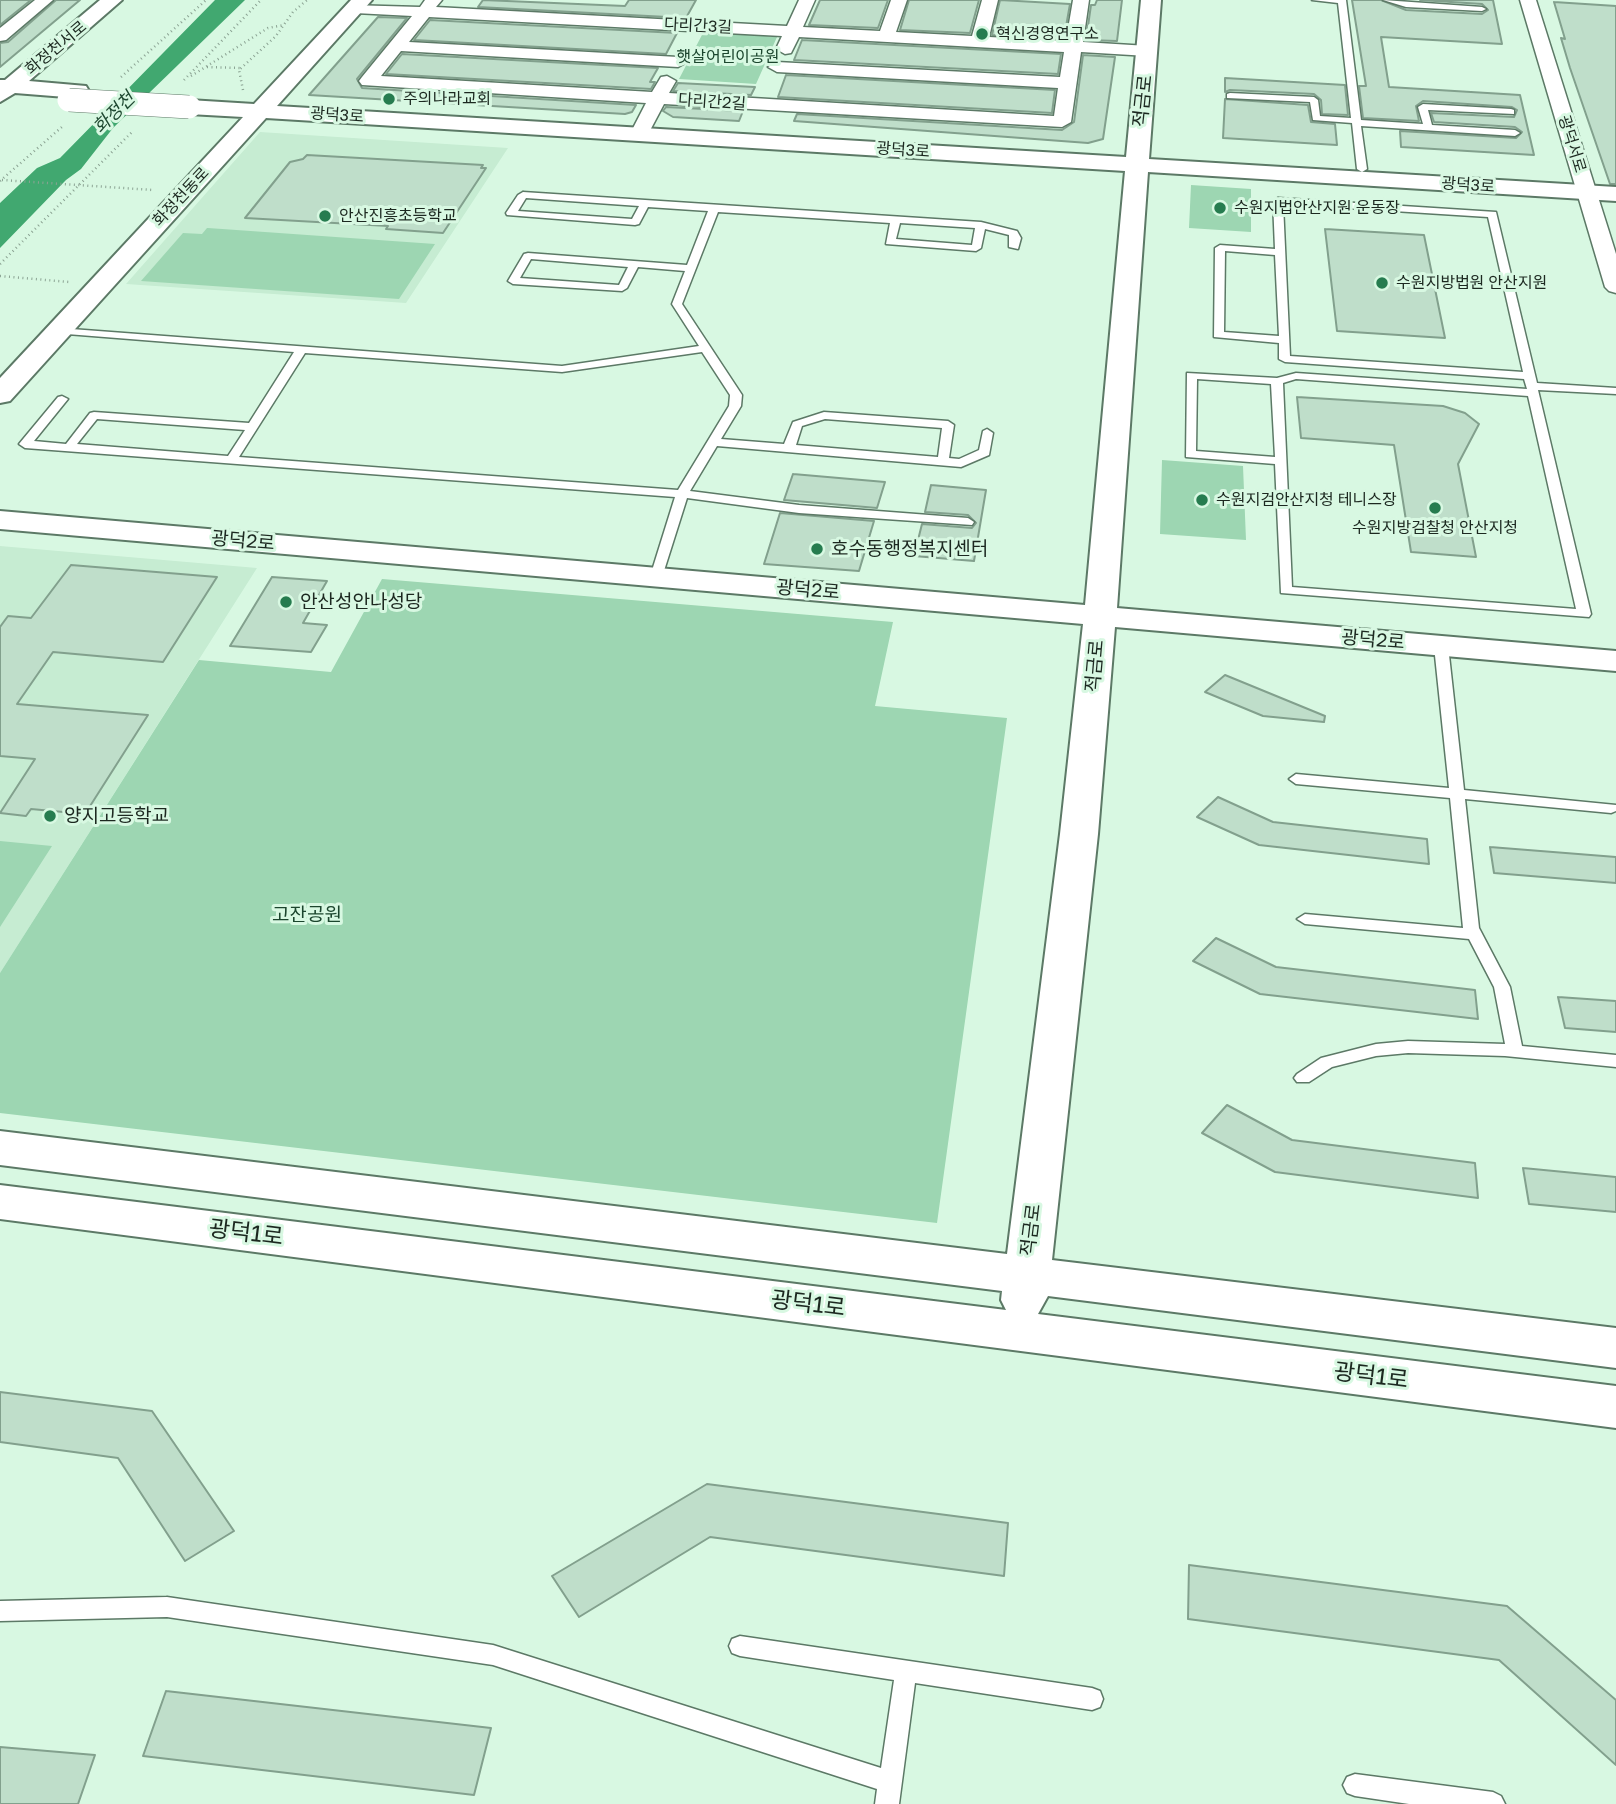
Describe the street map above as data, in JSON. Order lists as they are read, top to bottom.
{
  "streets": {
    "street": [
      "다리간3길",
      "화정천서로",
      "적금로",
      "다리간2길",
      "광덕3로",
      "광덕서로",
      "화정천동로",
      "광덕2로",
      "광덕1로"
    ]
  },
  "crossings": [
    ["다리간3길", "적금로"],
    ["다리간3길", "다리간2길"],
    ["다리간3길", "화정천동로"],
    ["화정천서로", "광덕3로"],
    ["적금로", "광덕3로"],
    ["적금로", "광덕2로"],
    ["적금로", "광덕1로"],
    ["광덕3로", "광덕서로"],
    ["광덕3로", "화정천동로"]
  ],
  "water": ["화정천"],
  "parks": ["햇살어린이공원", "고잔공원"],
  "places": [
    "혁신경영연구소",
    "주의나라교회",
    "수원지법안산지원 운동장",
    "안산진흥초등학교",
    "수원지방법원 안산지원",
    "수원지검안산지청 테니스장",
    "수원지방검찰청 안산지청",
    "호수동행정복지센터",
    "안산성안나성당",
    "양지고등학교"
  ]
}
